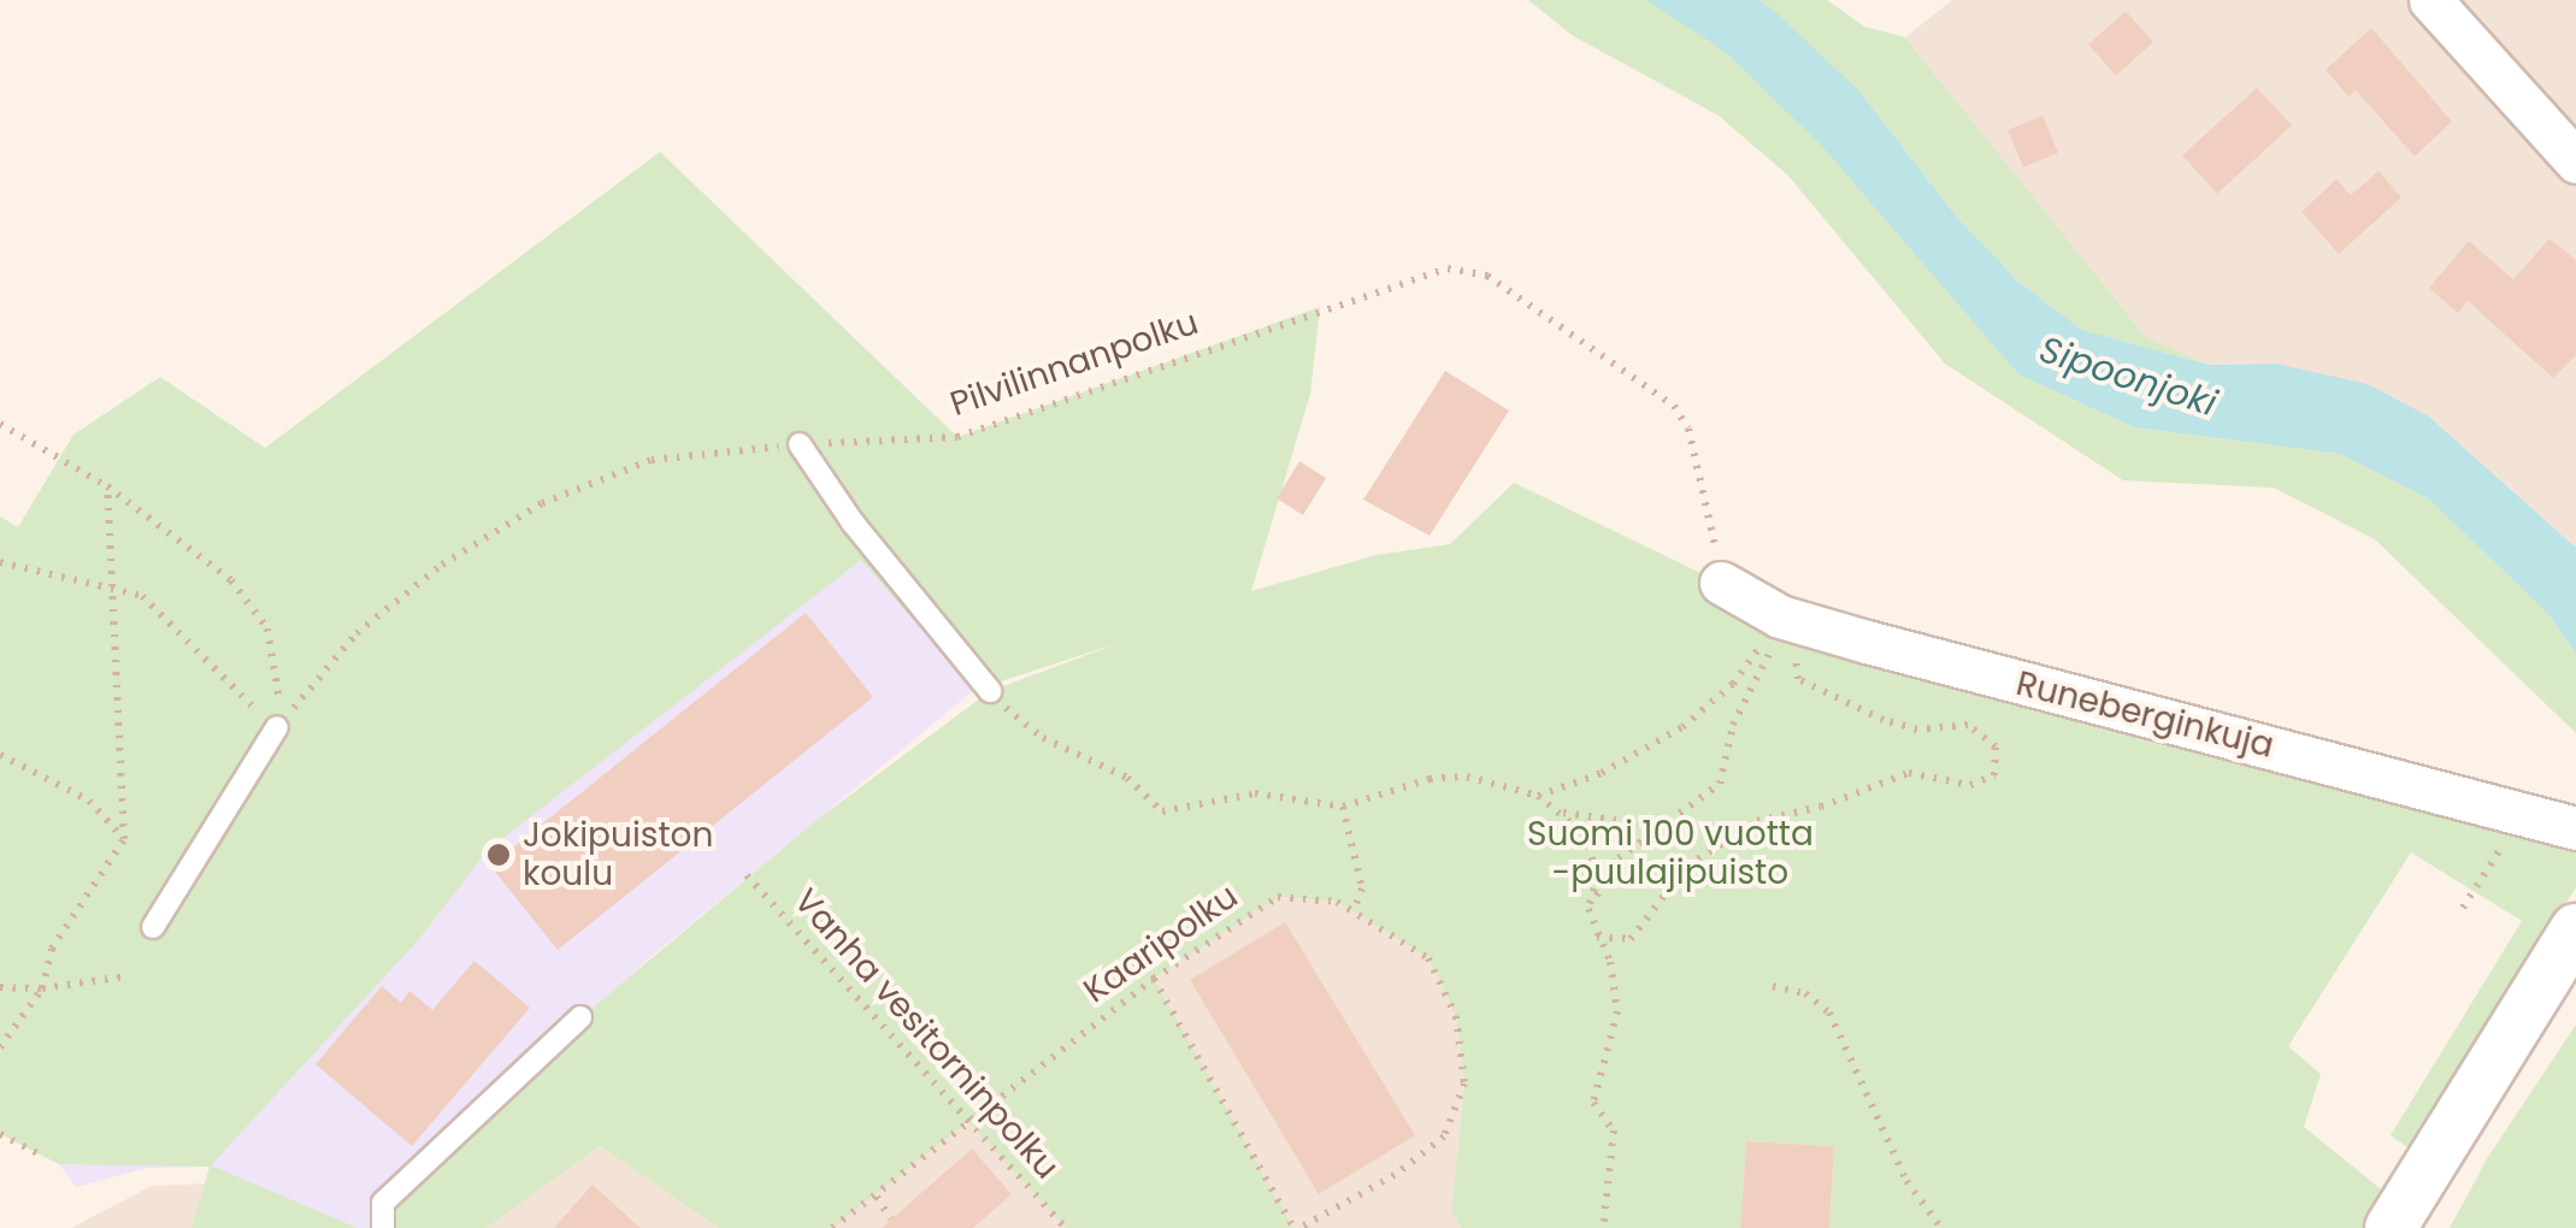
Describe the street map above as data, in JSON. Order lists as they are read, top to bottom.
{
  "streets": {
    "street": ["Runeberginkuja"],
    "path": ["Pilvilinnanpolku", "Kaaripolku", "Vanha vesitorninpolku"]
  },
  "crossings": [
    ["Pilvilinnanpolku", "Runeberginkuja"],
    ["Kaaripolku", "Vanha vesitorninpolku"]
  ],
  "water": ["Sipoonjoki"],
  "parks": ["Suomi 100 vuotta -puulajipuisto"],
  "places": ["Jokipuiston koulu"]
}
